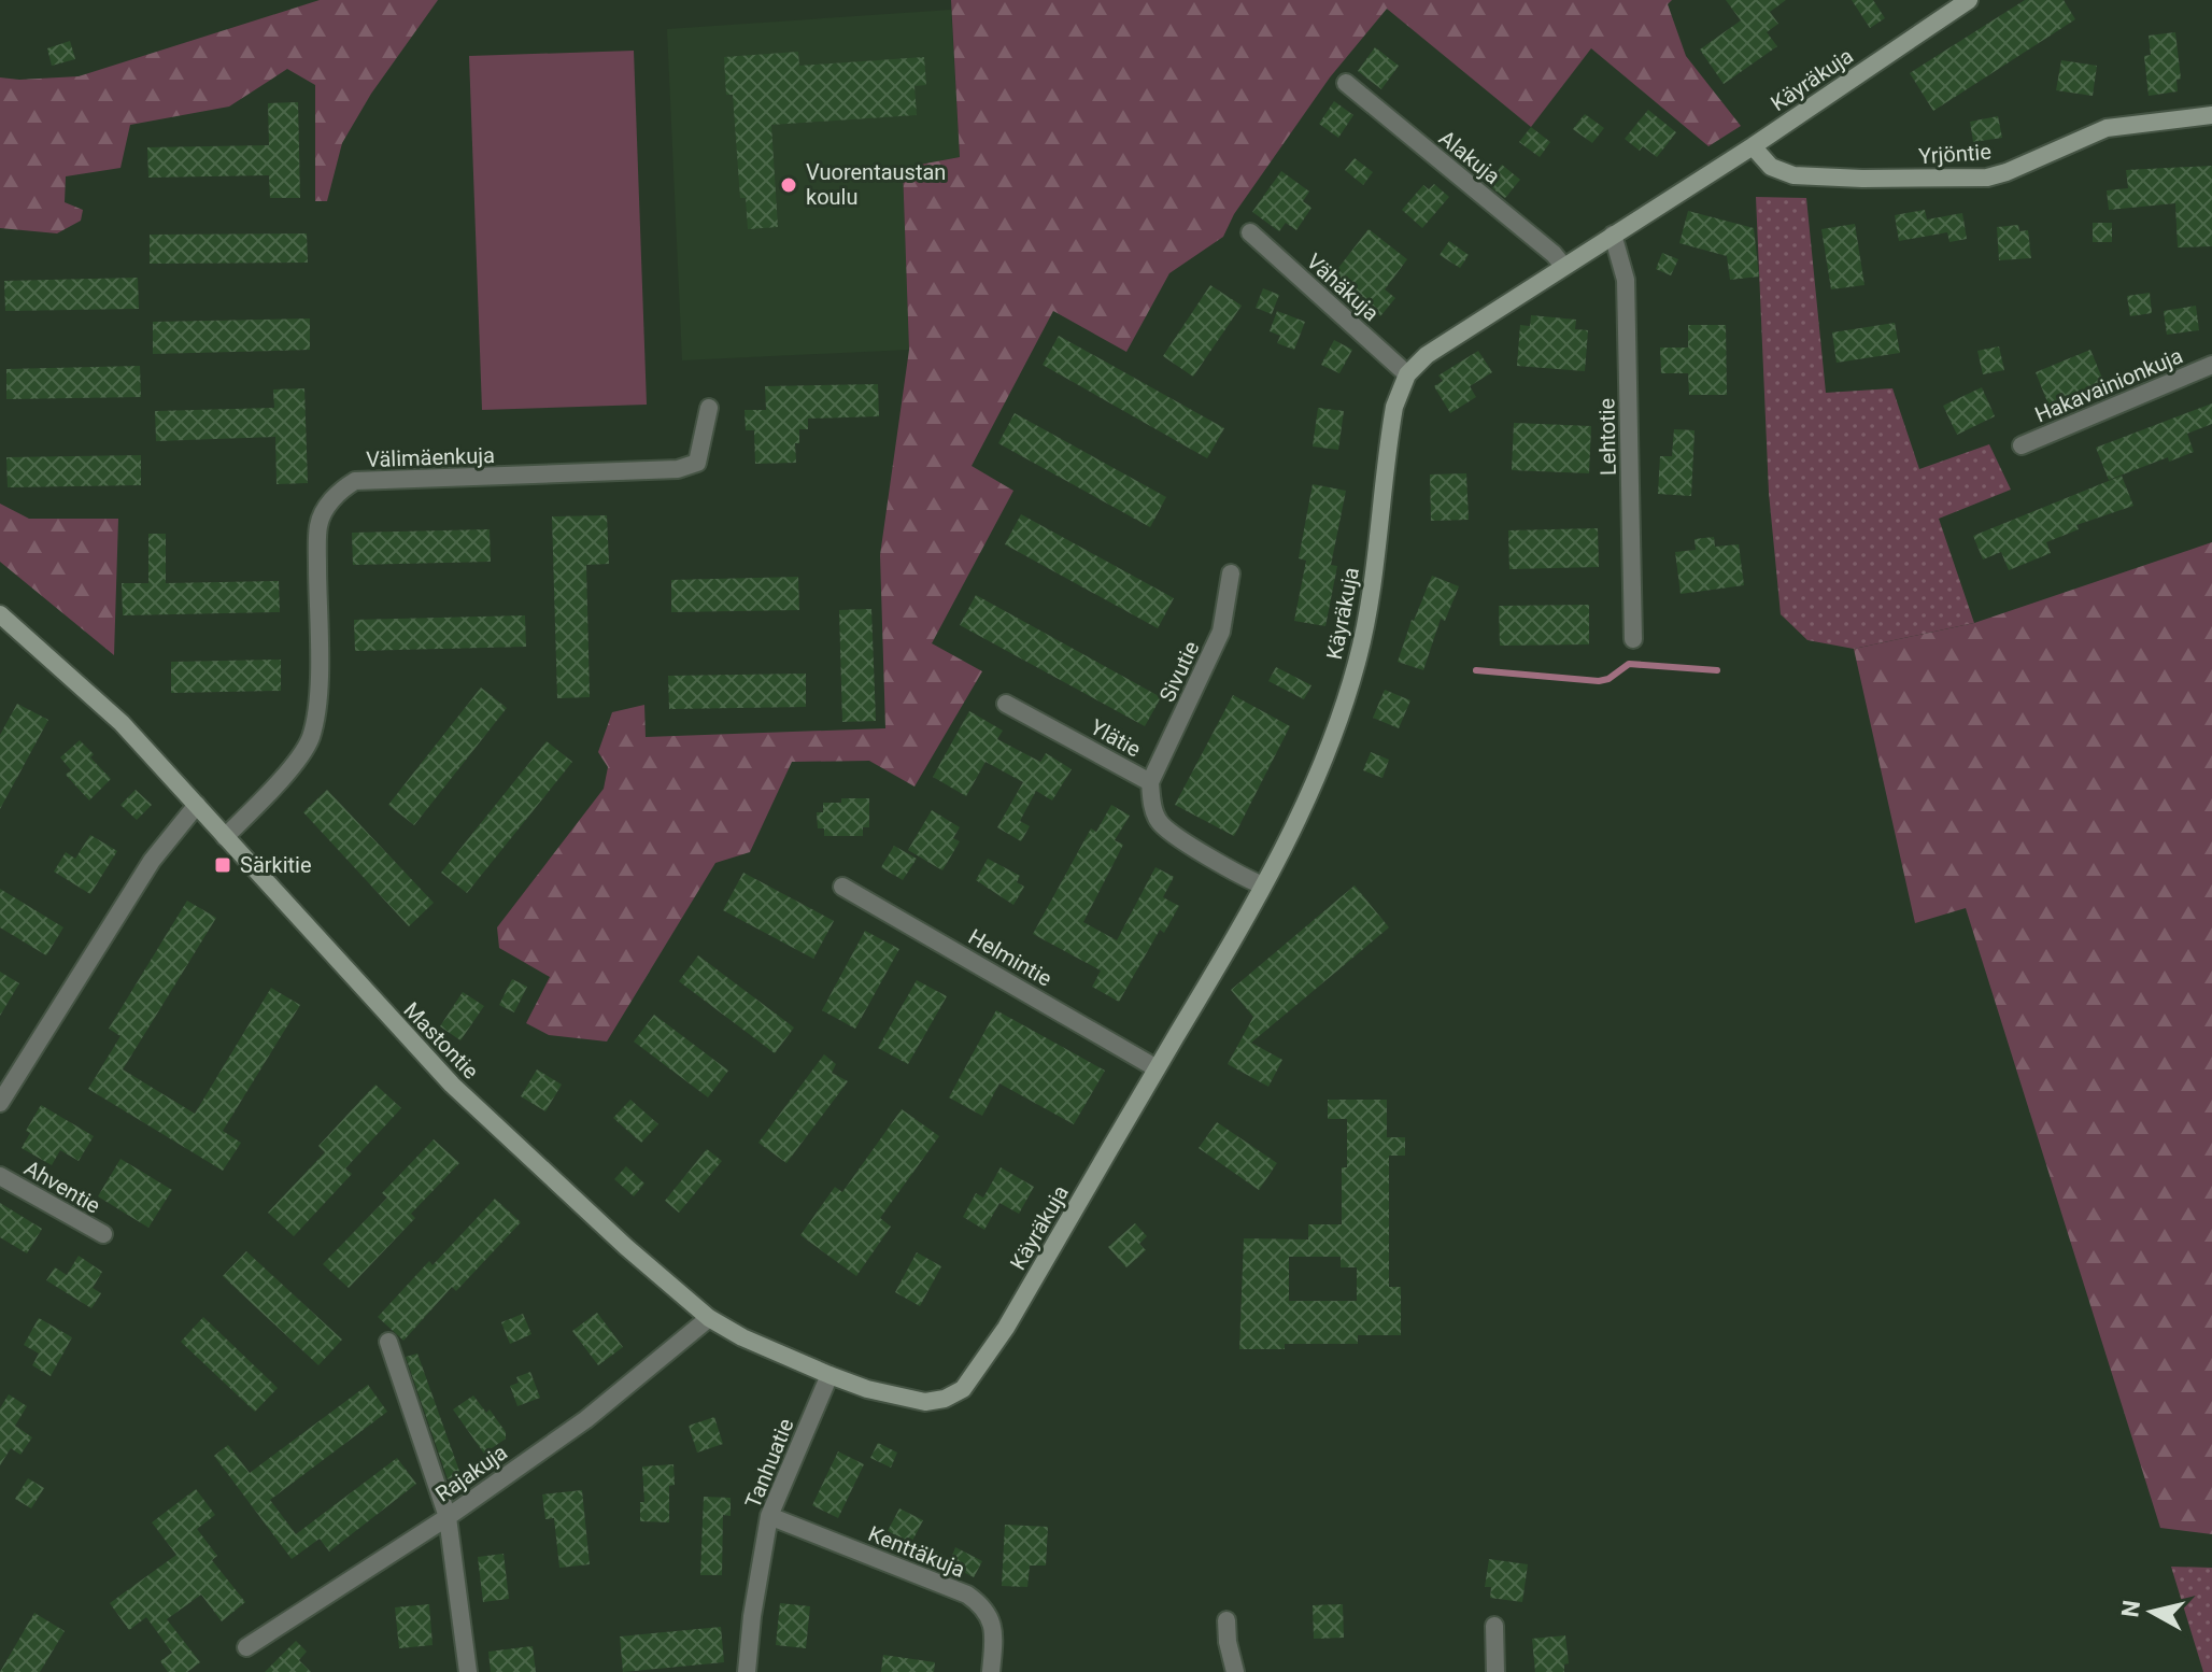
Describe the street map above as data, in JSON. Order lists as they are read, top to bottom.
{
  "streets": {
    "street": [
      "Käyräkuja",
      "Yrjöntie",
      "Alakuja",
      "Vähäkuja",
      "Hakavainionkuja",
      "Lehtotie",
      "Välimäenkuja",
      "Sivutie",
      "Ylätie",
      "Helmintie",
      "Mastontie",
      "Ahventie",
      "Tanhuatie",
      "Rajakuja",
      "Kenttäkuja"
    ]
  },
  "crossings": [
    ["Käyräkuja", "Yrjöntie"],
    ["Käyräkuja", "Alakuja"],
    ["Käyräkuja", "Vähäkuja"],
    ["Käyräkuja", "Lehtotie"],
    ["Käyräkuja", "Ylätie"],
    ["Käyräkuja", "Helmintie"],
    ["Käyräkuja", "Mastontie"],
    ["Välimäenkuja", "Mastontie"],
    ["Sivutie", "Ylätie"],
    ["Mastontie", "Tanhuatie"],
    ["Mastontie", "Rajakuja"],
    ["Tanhuatie", "Kenttäkuja"]
  ],
  "places": {
    "other": ["Vuorentaustan koulu"],
    "transit": ["Särkitie"]
  },
  "north": "left"
}
